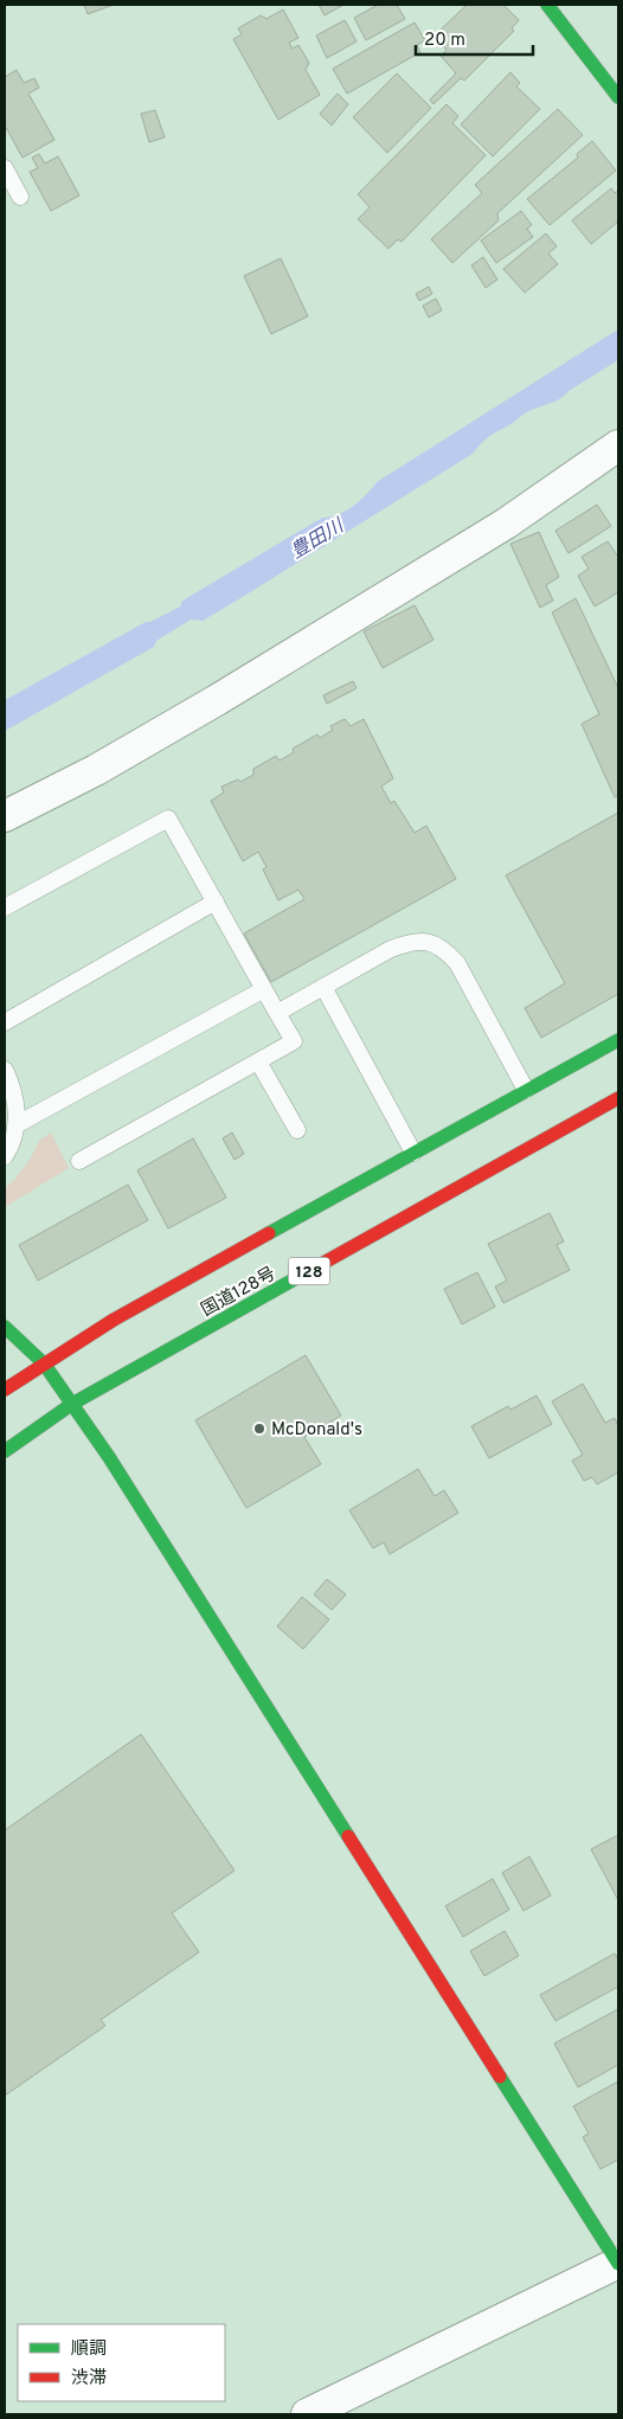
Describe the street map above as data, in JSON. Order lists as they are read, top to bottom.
{
  "streets": {
    "main road": ["128", "国道128号"]
  },
  "water": ["豊田川"],
  "places": ["McDonald's"],
  "legend": ["順調", "渋滞"],
  "scale_bar": "20 m"
}
